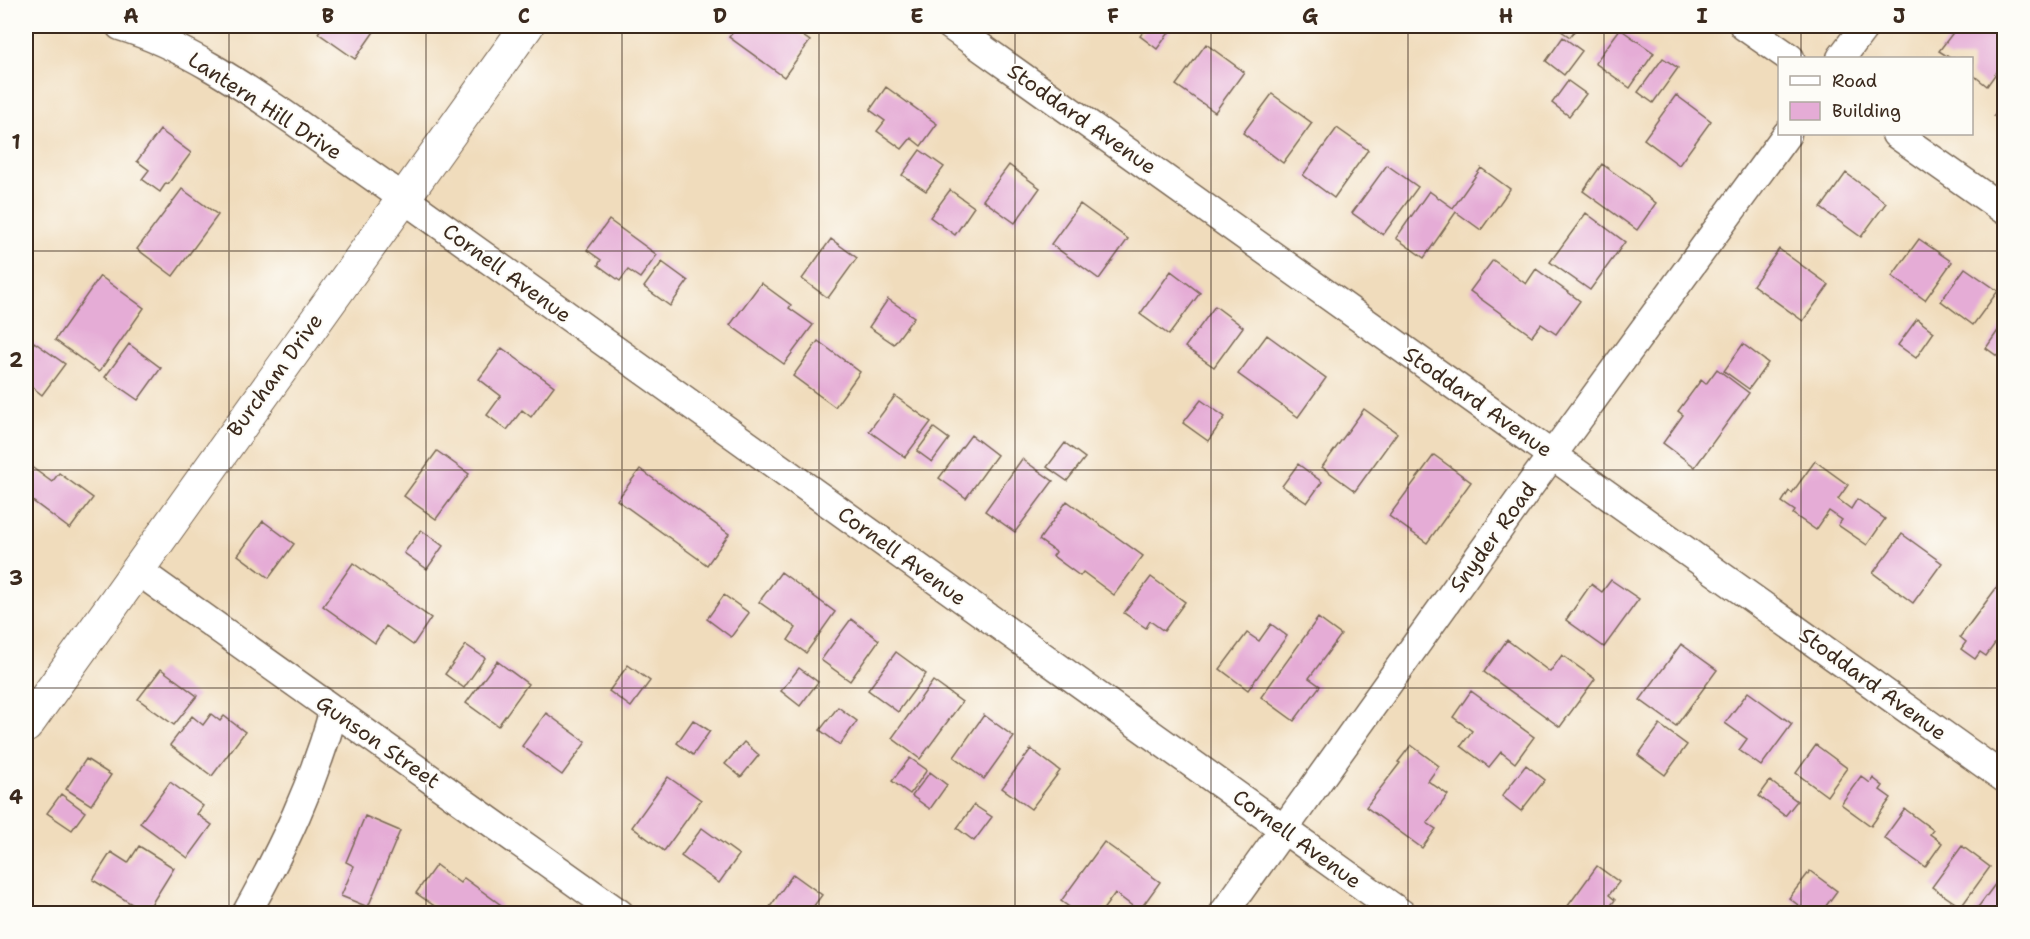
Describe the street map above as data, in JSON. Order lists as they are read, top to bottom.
{
  "streets": {
    "street": [
      "Lantern Hill Drive",
      "Stoddard Avenue",
      "Cornell Avenue",
      "Burcham Drive",
      "Snyder Road",
      "Gunson Street"
    ]
  },
  "crossings": [
    ["Lantern Hill Drive", "Cornell Avenue"],
    ["Lantern Hill Drive", "Burcham Drive"],
    ["Stoddard Avenue", "Snyder Road"],
    ["Cornell Avenue", "Burcham Drive"],
    ["Cornell Avenue", "Snyder Road"],
    ["Burcham Drive", "Gunson Street"]
  ],
  "legend": ["Road", "Building"],
  "grid": {
    "columns": [
      "A",
      "B",
      "C",
      "D",
      "E",
      "F",
      "G",
      "H",
      "I",
      "J"
    ],
    "rows": [
      "1",
      "2",
      "3",
      "4"
    ]
  }
}
